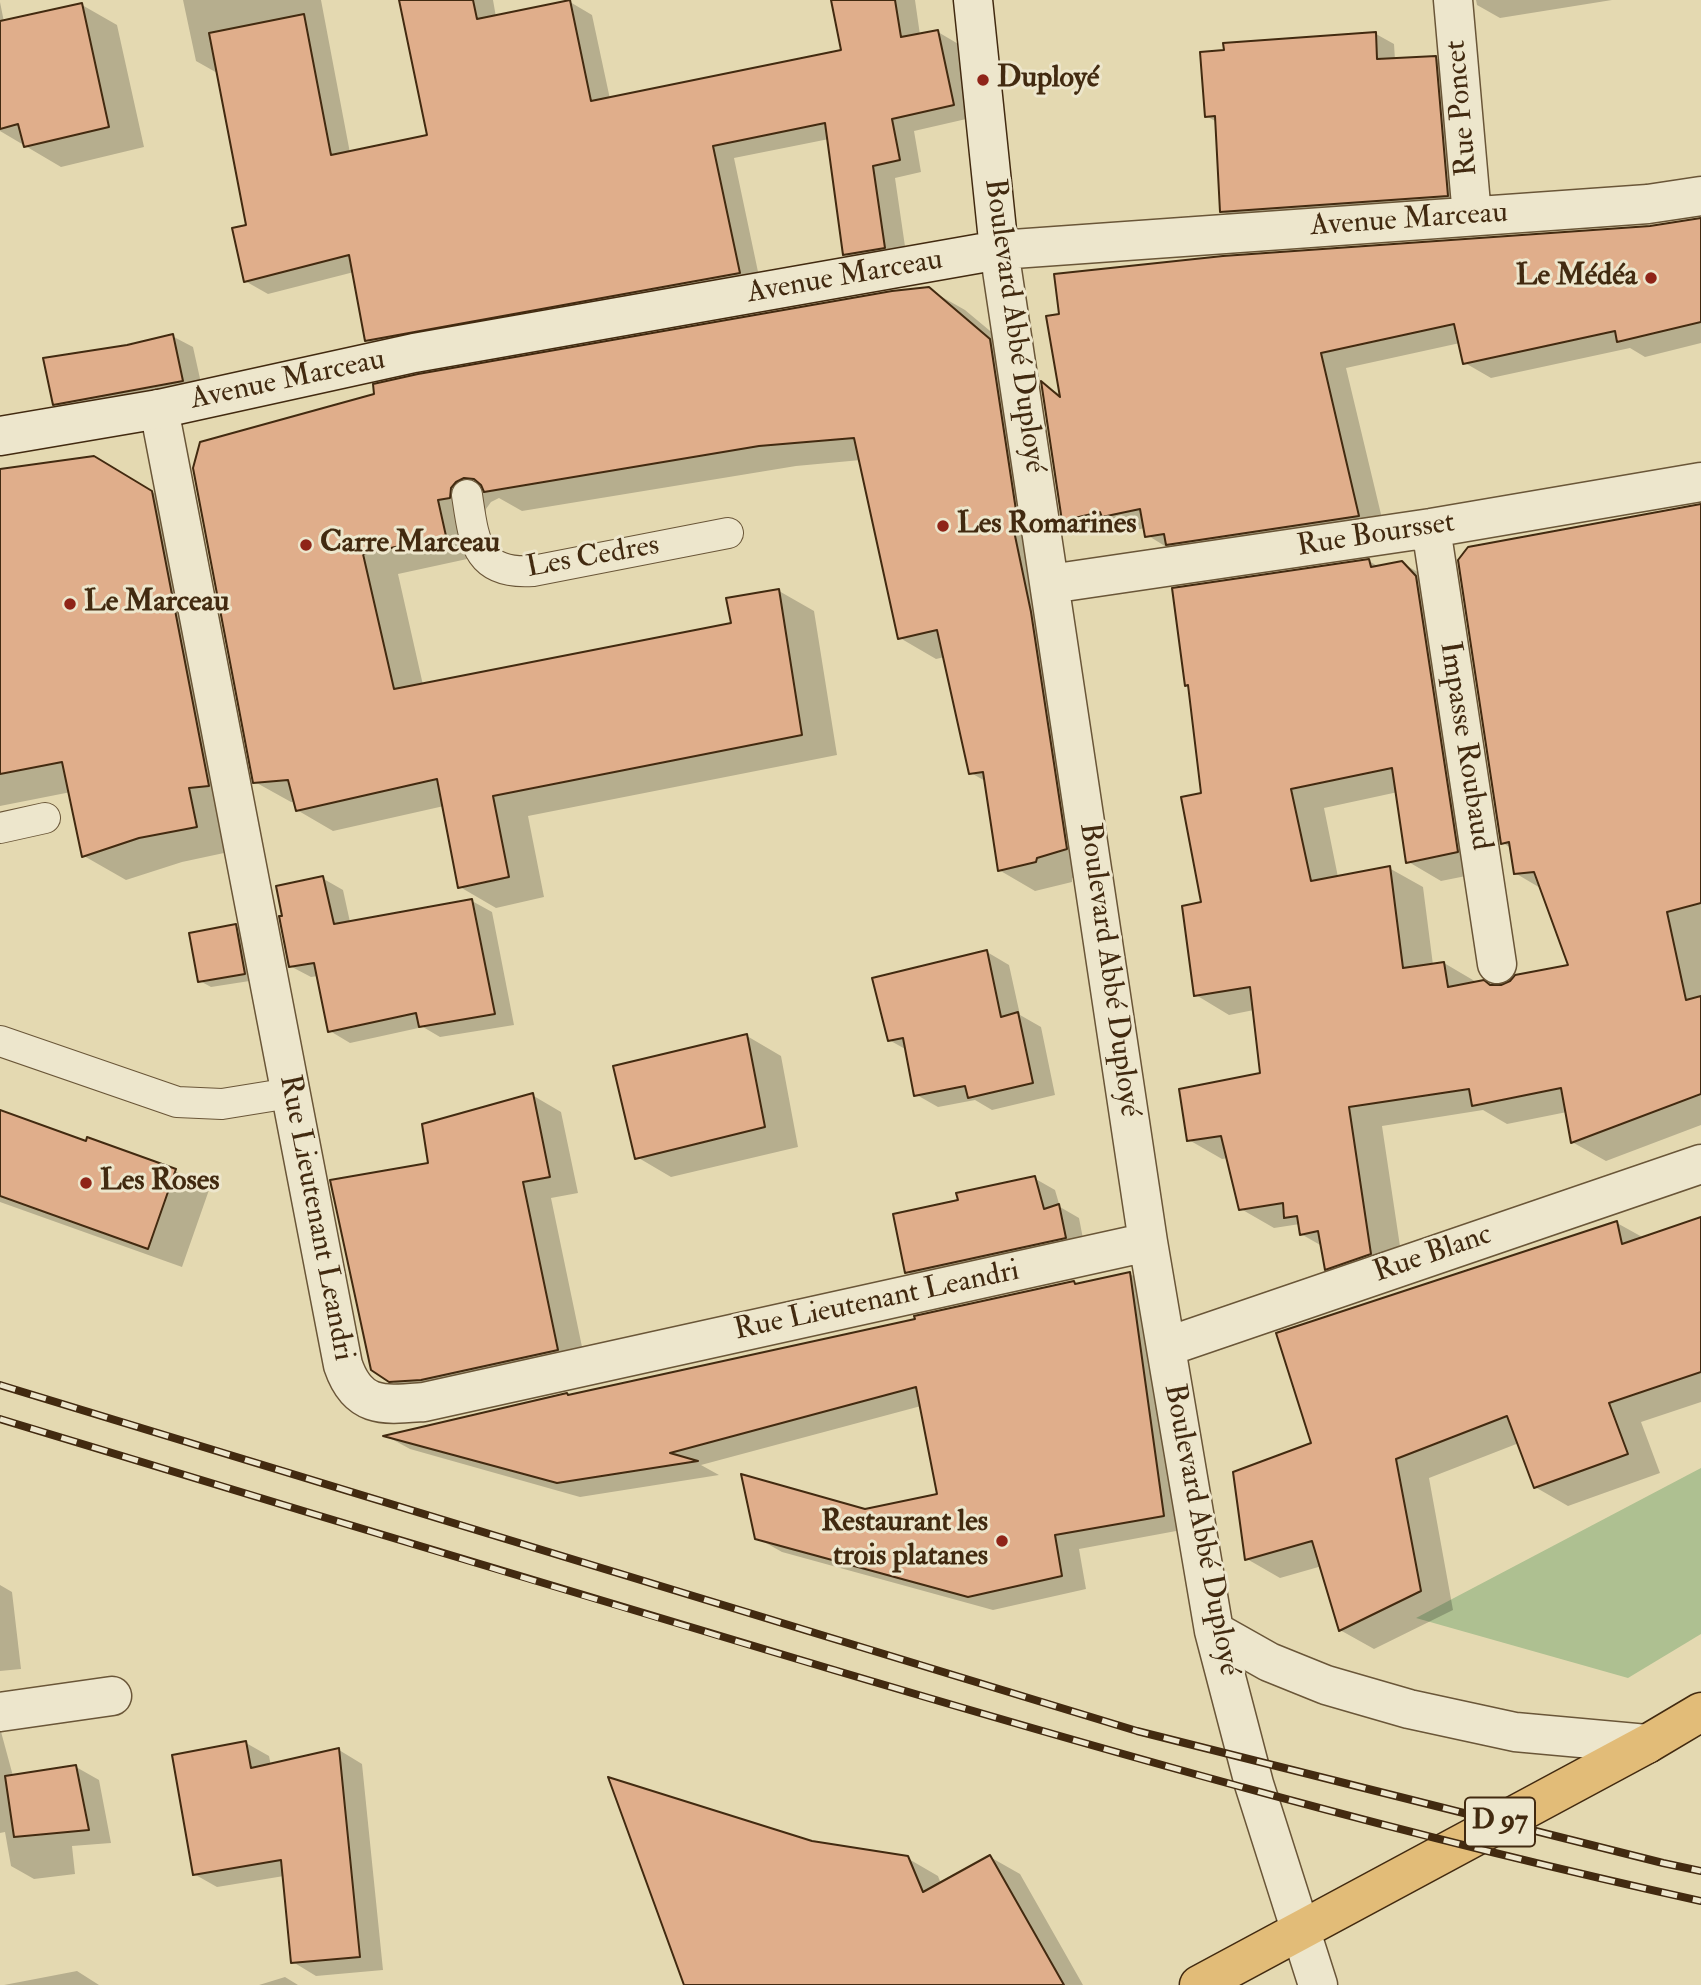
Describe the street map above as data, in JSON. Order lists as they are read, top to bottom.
{
  "streets": {
    "main road": ["D 97"],
    "street": [
      "Rue Poncet",
      "Avenue Marceau",
      "Boulevard Abbé Duployé",
      "Rue Boursset",
      "Impasse Roubaud",
      "Rue Lieutenant Leandri",
      "Rue Blanc"
    ],
    "lane": ["Les Cedres"]
  },
  "crossings": [
    ["Rue Poncet", "Avenue Marceau"],
    ["Avenue Marceau", "Boulevard Abbé Duployé"],
    ["Avenue Marceau", "Rue Lieutenant Leandri"],
    ["Boulevard Abbé Duployé", "Rue Boursset"],
    ["Boulevard Abbé Duployé", "Rue Lieutenant Leandri"],
    ["Boulevard Abbé Duployé", "Rue Blanc"],
    ["Boulevard Abbé Duployé", "D 97"],
    ["Rue Boursset", "Impasse Roubaud"]
  ],
  "places": [
    "Duployé",
    "Le Médéa",
    "Les Romarines",
    "Carre Marceau",
    "Le Marceau",
    "Les Roses",
    "Restaurant les trois platanes"
  ]
}
